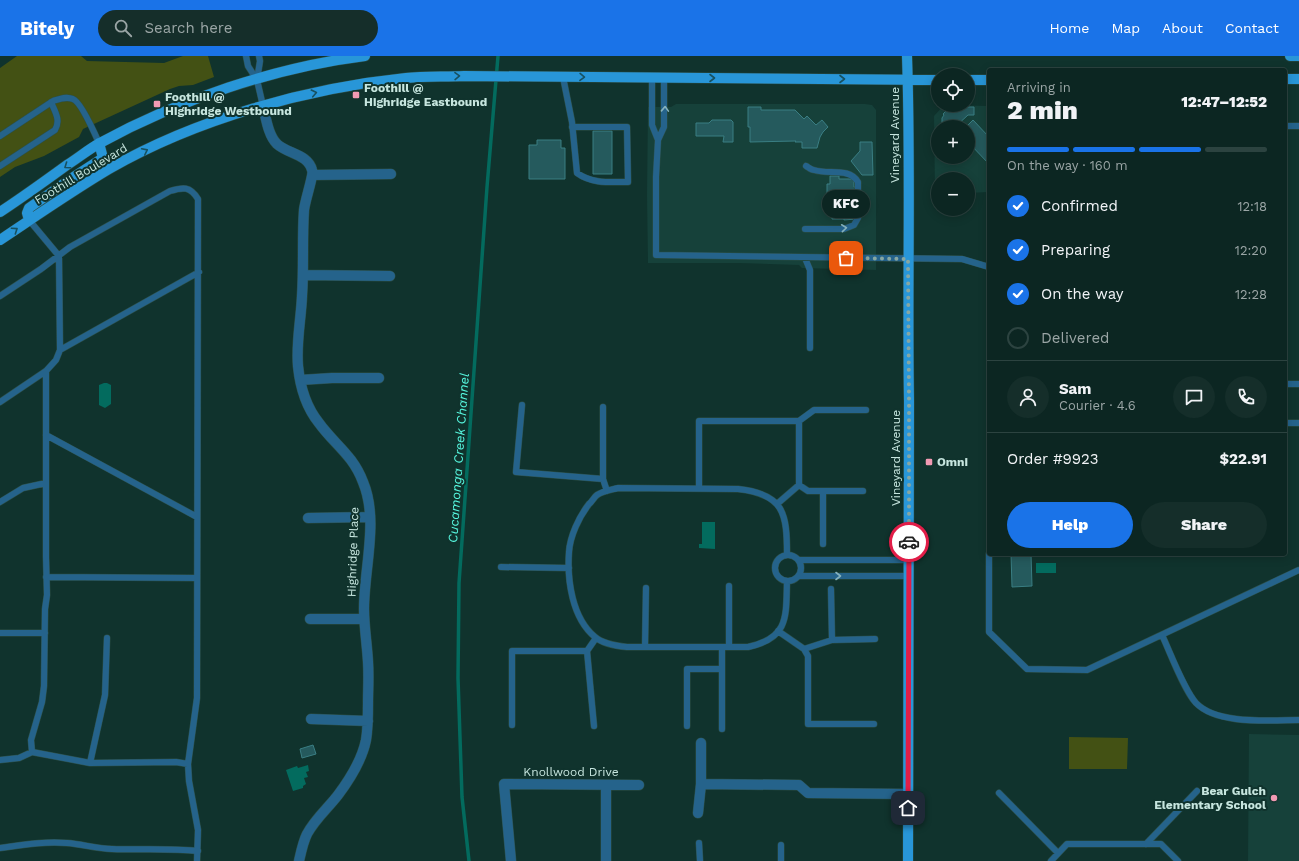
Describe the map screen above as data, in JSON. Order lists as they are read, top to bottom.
{
  "streets": {
    "main road": ["Vineyard Avenue", "Foothill Boulevard"],
    "street": ["Highridge Place", "Knollwood Drive"]
  },
  "crossings": [
    ["Vineyard Avenue", "Foothill Boulevard"]
  ],
  "water": ["Cucamonga Creek Channel"],
  "places": {
    "transit": ["Foothill @ Highridge Eastbound", "Foothill @ Highridge Westbound", "Omni"],
    "other": ["KFC", "Bear Gulch Elementary School"]
  },
  "page": {
    "header": "Bitely",
    "search": "Search here",
    "nav": [
      "Home",
      "Map",
      "About",
      "Contact"
    ],
    "map_buttons": ["+", "−"],
    "heading": ["2 min", "Arriving in", "12:47–12:52"],
    "panel": [
      "Sam",
      "Courier · 4.6",
      "Order #9923",
      "$22.91"
    ],
    "bar": "On the way · 160 m",
    "list": [
      ["Confirmed", "12:18"],
      ["Preparing", "12:20"],
      ["On the way", "12:28"],
      "Delivered"
    ],
    "bubble": "KFC",
    "buttons": ["Help", "Share"]
  }
}
